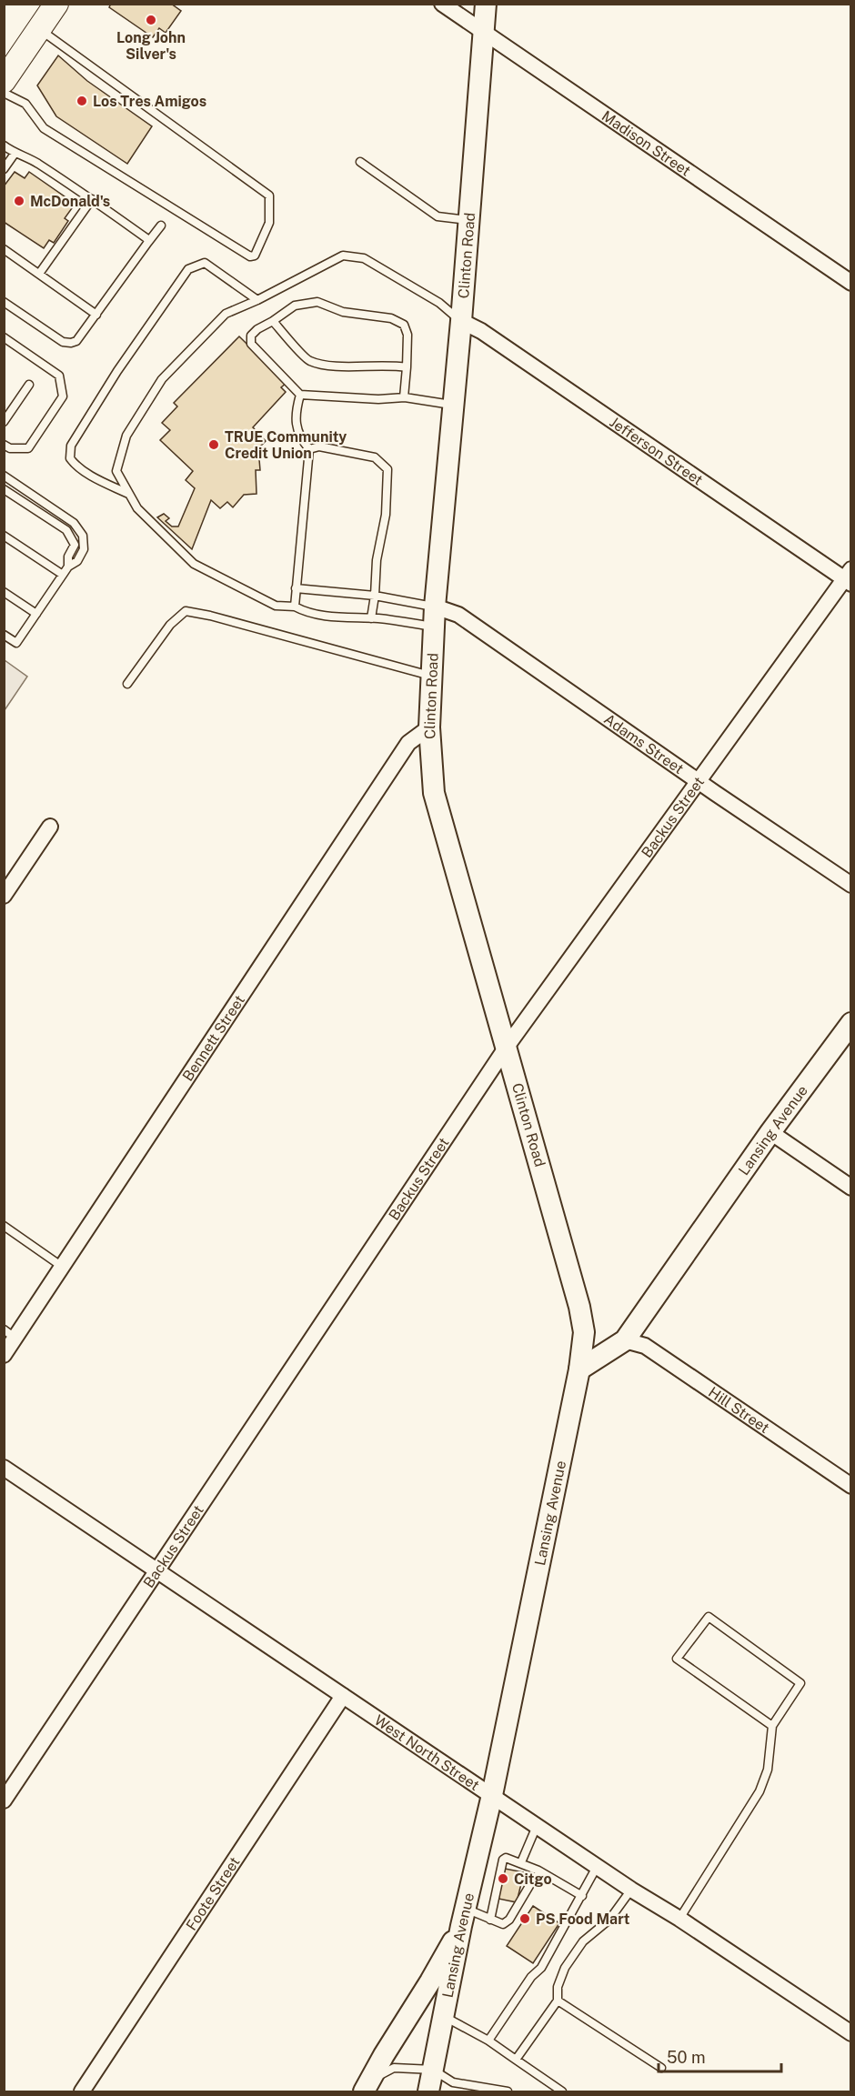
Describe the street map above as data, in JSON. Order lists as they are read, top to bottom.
{
  "streets": {
    "main road": ["Clinton Road", "Lansing Avenue"],
    "street": [
      "Madison Street",
      "Jefferson Street",
      "Adams Street",
      "Backus Street",
      "Bennett Street",
      "Hill Street",
      "West North Street",
      "Foote Street"
    ]
  },
  "crossings": [
    ["Madison Street", "Clinton Road"],
    ["Clinton Road", "Jefferson Street"],
    ["Clinton Road", "Adams Street"],
    ["Clinton Road", "Backus Street"],
    ["Clinton Road", "Bennett Street"],
    ["Clinton Road", "Lansing Avenue"],
    ["Jefferson Street", "Backus Street"],
    ["Adams Street", "Backus Street"],
    ["Backus Street", "West North Street"],
    ["Lansing Avenue", "Hill Street"],
    ["Lansing Avenue", "West North Street"],
    ["West North Street", "Foote Street"]
  ],
  "places": [
    "Long John Silver's",
    "Los Tres Amigos",
    "McDonald's",
    "TRUE Community Credit Union",
    "Citgo",
    "PS Food Mart"
  ],
  "scale_bar": "50 m"
}
